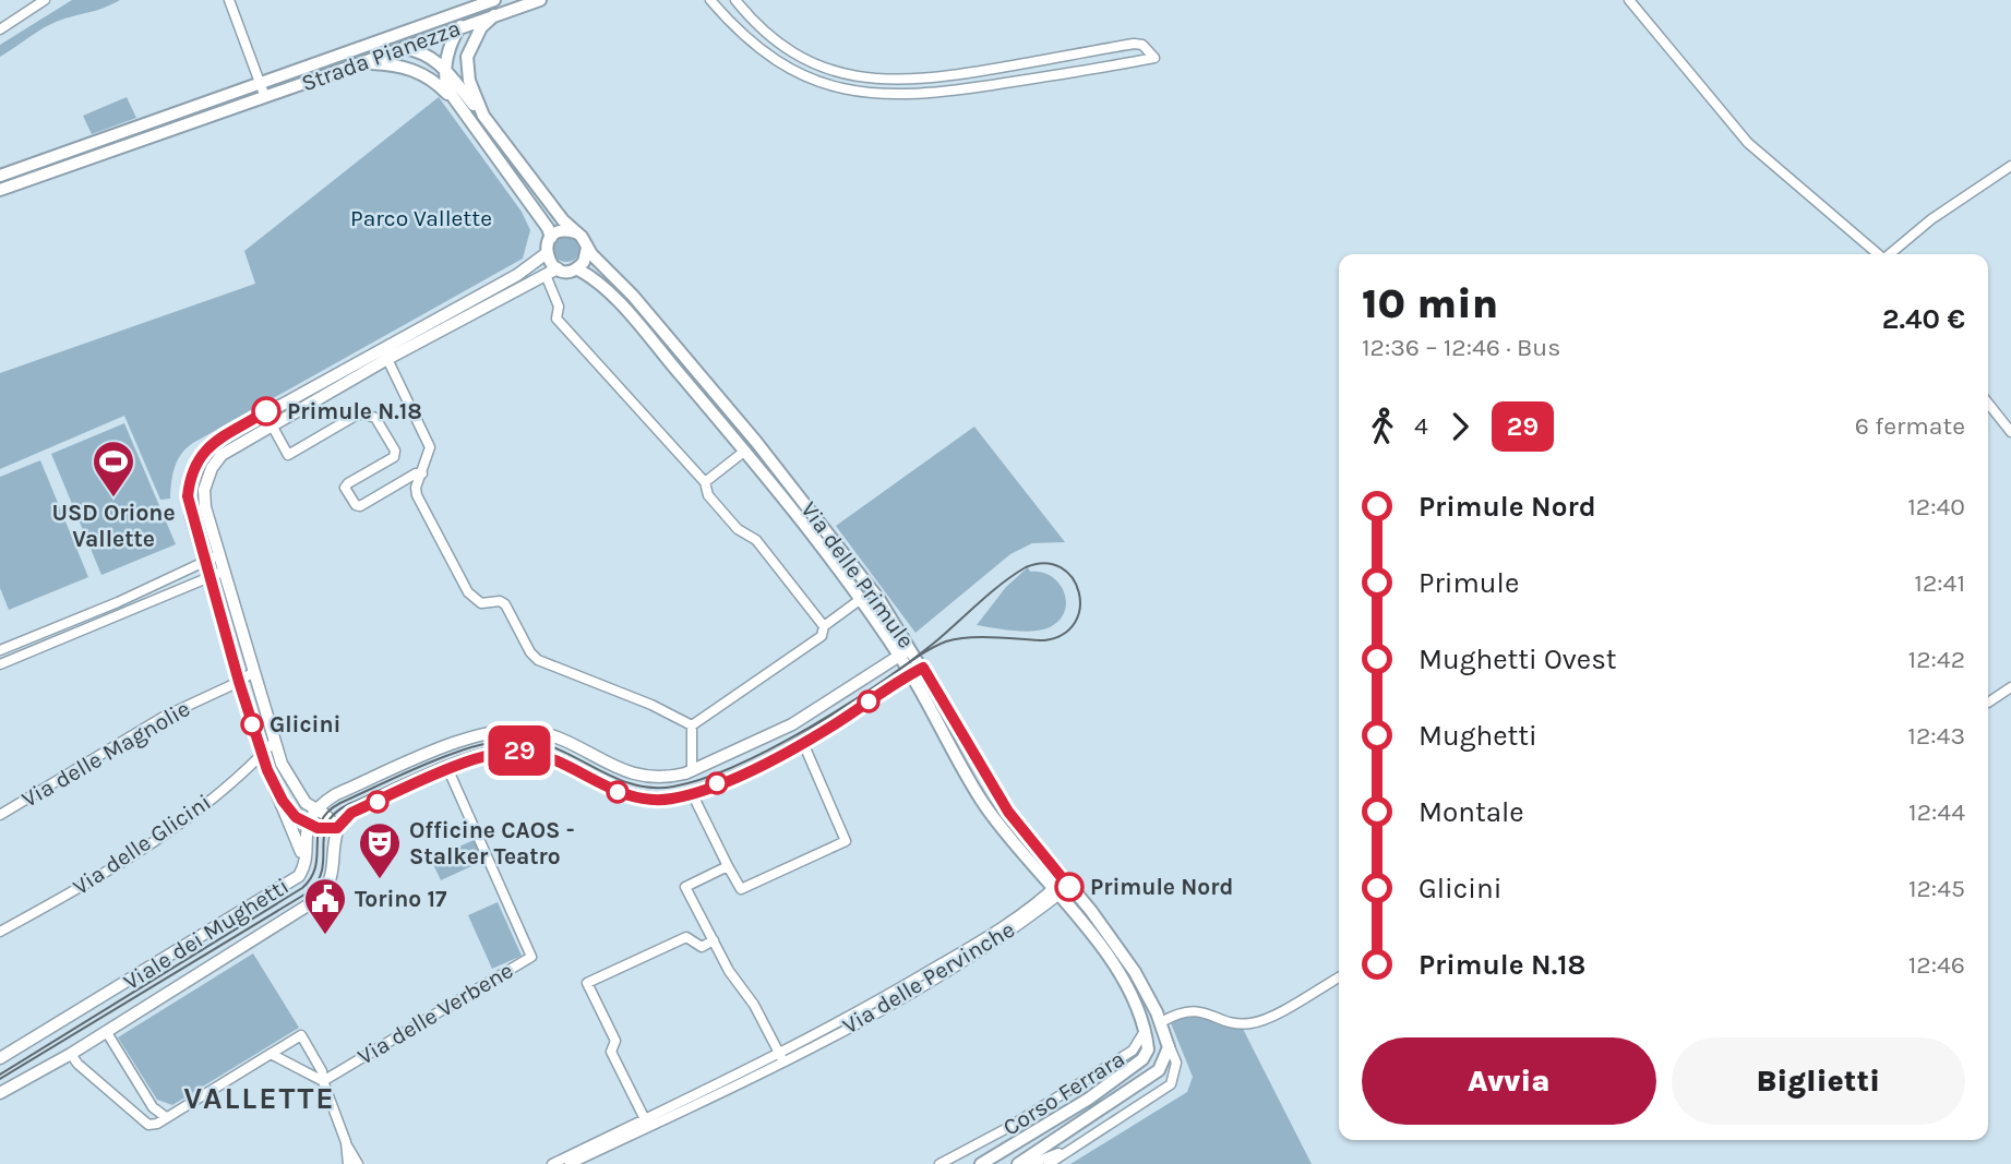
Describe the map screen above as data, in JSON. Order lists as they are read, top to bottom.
{
  "streets": {
    "main road": ["Strada Pianezza", "Via delle Primule", "Corso Ferrara"],
    "street": [
      "Via delle Magnolie",
      "Via delle Glicini",
      "Viale dei Mughetti",
      "Via delle Pervinche",
      "Via delle Verbene"
    ]
  },
  "crossings": [
    ["Via delle Primule", "Viale dei Mughetti"],
    ["Via delle Primule", "Via delle Pervinche"],
    ["Via delle Primule", "Corso Ferrara"]
  ],
  "districts": ["VALLETTE"],
  "parks": ["Parco Vallette"],
  "places": {
    "other": ["Primule N.18", "Glicini", "Primule Nord"],
    "sports": ["USD Orione Vallette"],
    "theatre": ["Officine CAOS - Stalker Teatro"],
    "public building": ["Torino 17"]
  },
  "lines": ["bus line 29"],
  "page": {
    "on_map": "29",
    "heading": ["10 min", "12:36 – 12:46 · Bus", "2.40 €"],
    "legs": ["4", "29", "6 fermate"],
    "list": [
      {
        "name": "Primule Nord",
        "value": "12:40"
      },
      {
        "name": "Primule",
        "value": "12:41"
      },
      {
        "name": "Mughetti Ovest",
        "value": "12:42"
      },
      {
        "name": "Mughetti",
        "value": "12:43"
      },
      {
        "name": "Montale",
        "value": "12:44"
      },
      {
        "name": "Glicini",
        "value": "12:45"
      },
      {
        "name": "Primule N.18",
        "value": "12:46"
      }
    ],
    "buttons": ["Avvia", "Biglietti"]
  }
}
